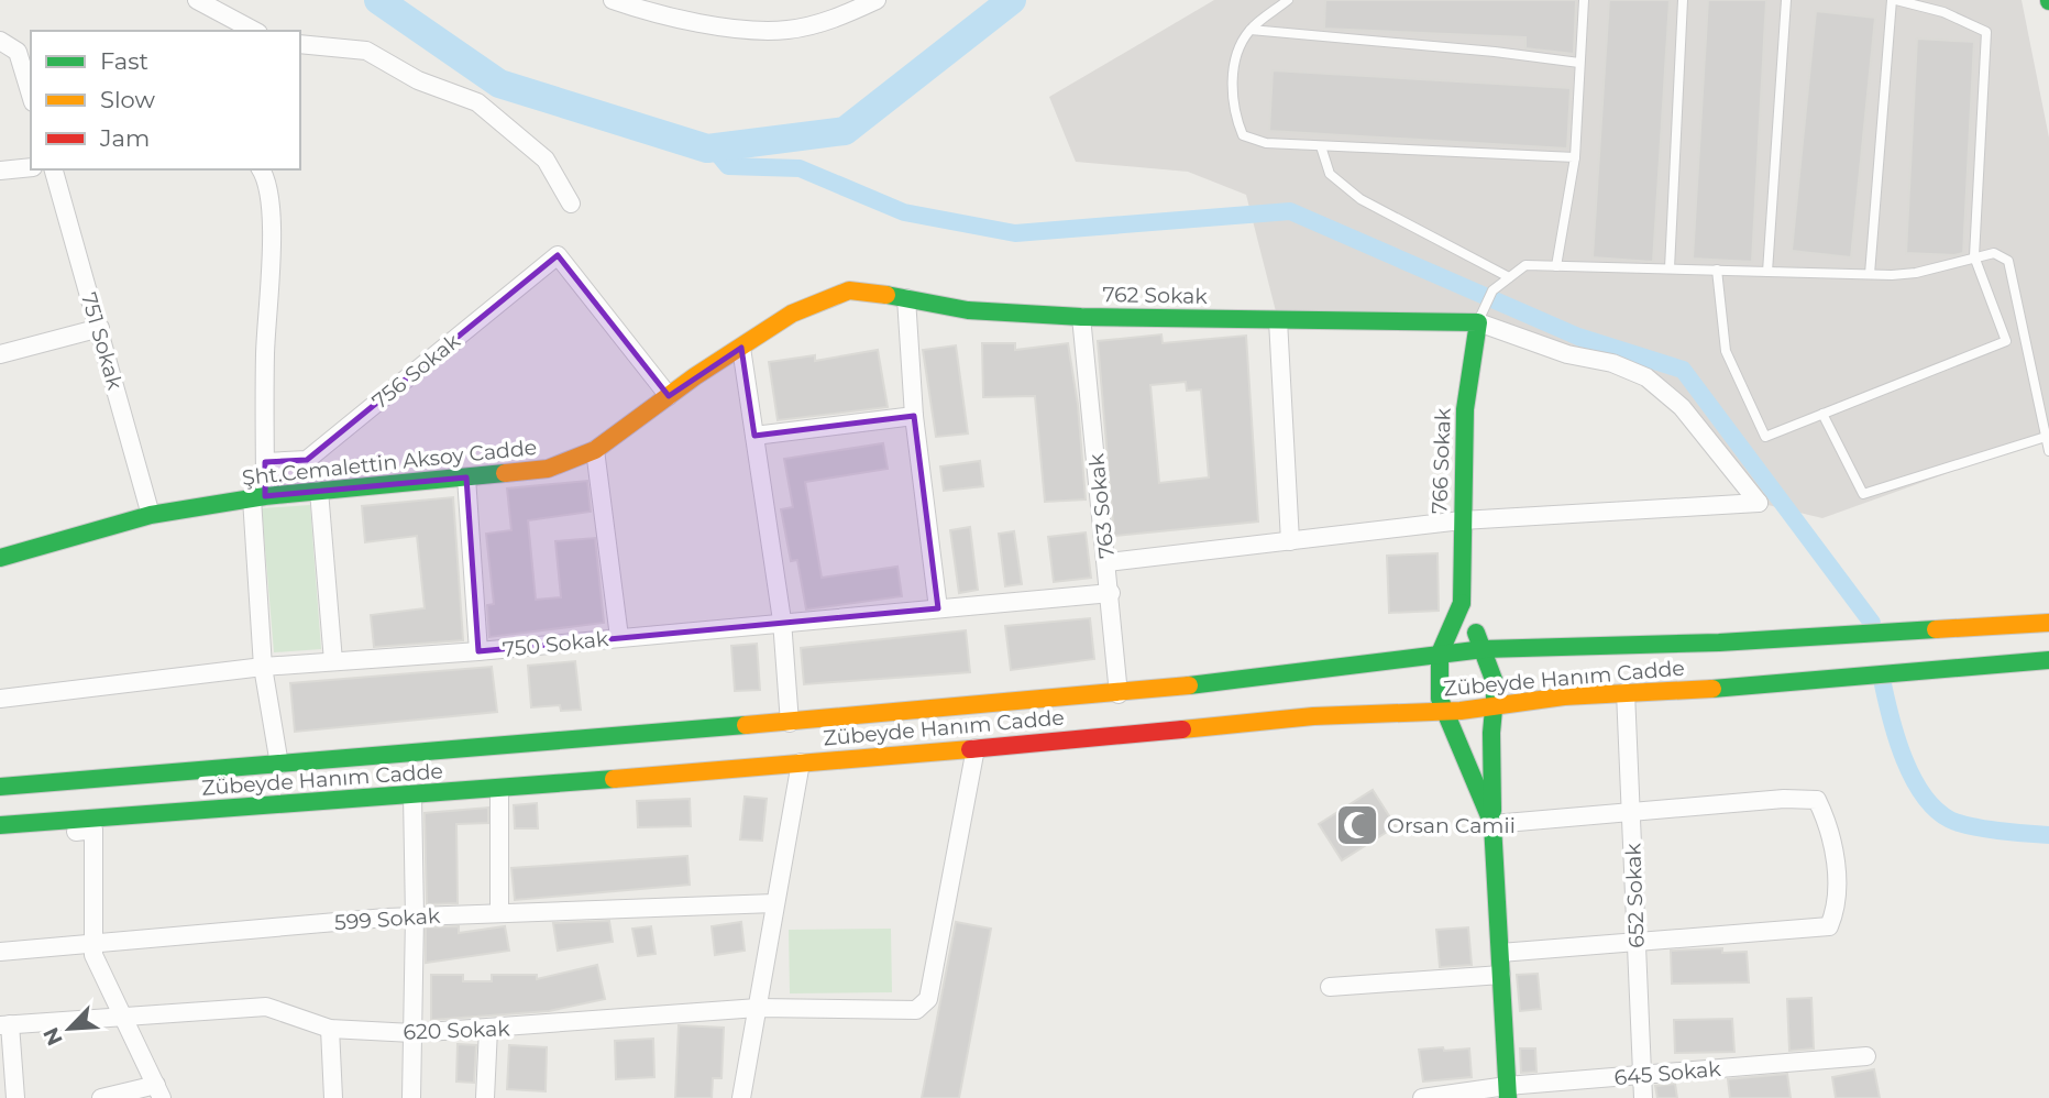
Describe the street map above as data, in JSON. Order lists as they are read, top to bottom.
{
  "streets": {
    "main road": [
      "762 Sokak",
      "766 Sokak",
      "Şht.Cemalettin Aksoy Cadde",
      "Zübeyde Hanım Cadde"
    ],
    "street": [
      "751 Sokak",
      "756 Sokak",
      "763 Sokak",
      "750 Sokak",
      "652 Sokak",
      "599 Sokak",
      "620 Sokak",
      "645 Sokak"
    ]
  },
  "crossings": [
    ["762 Sokak", "766 Sokak"],
    ["762 Sokak", "Şht.Cemalettin Aksoy Cadde"],
    ["762 Sokak", "763 Sokak"],
    ["751 Sokak", "Şht.Cemalettin Aksoy Cadde"],
    ["756 Sokak", "Şht.Cemalettin Aksoy Cadde"],
    ["763 Sokak", "750 Sokak"],
    ["763 Sokak", "Zübeyde Hanım Cadde"],
    ["Zübeyde Hanım Cadde", "652 Sokak"],
    ["Zübeyde Hanım Cadde", "620 Sokak"],
    ["652 Sokak", "645 Sokak"]
  ],
  "places": {
    "mosque": ["Orsan Camii"]
  },
  "legend": ["Fast", "Slow", "Jam"],
  "north": "bottom left"
}
